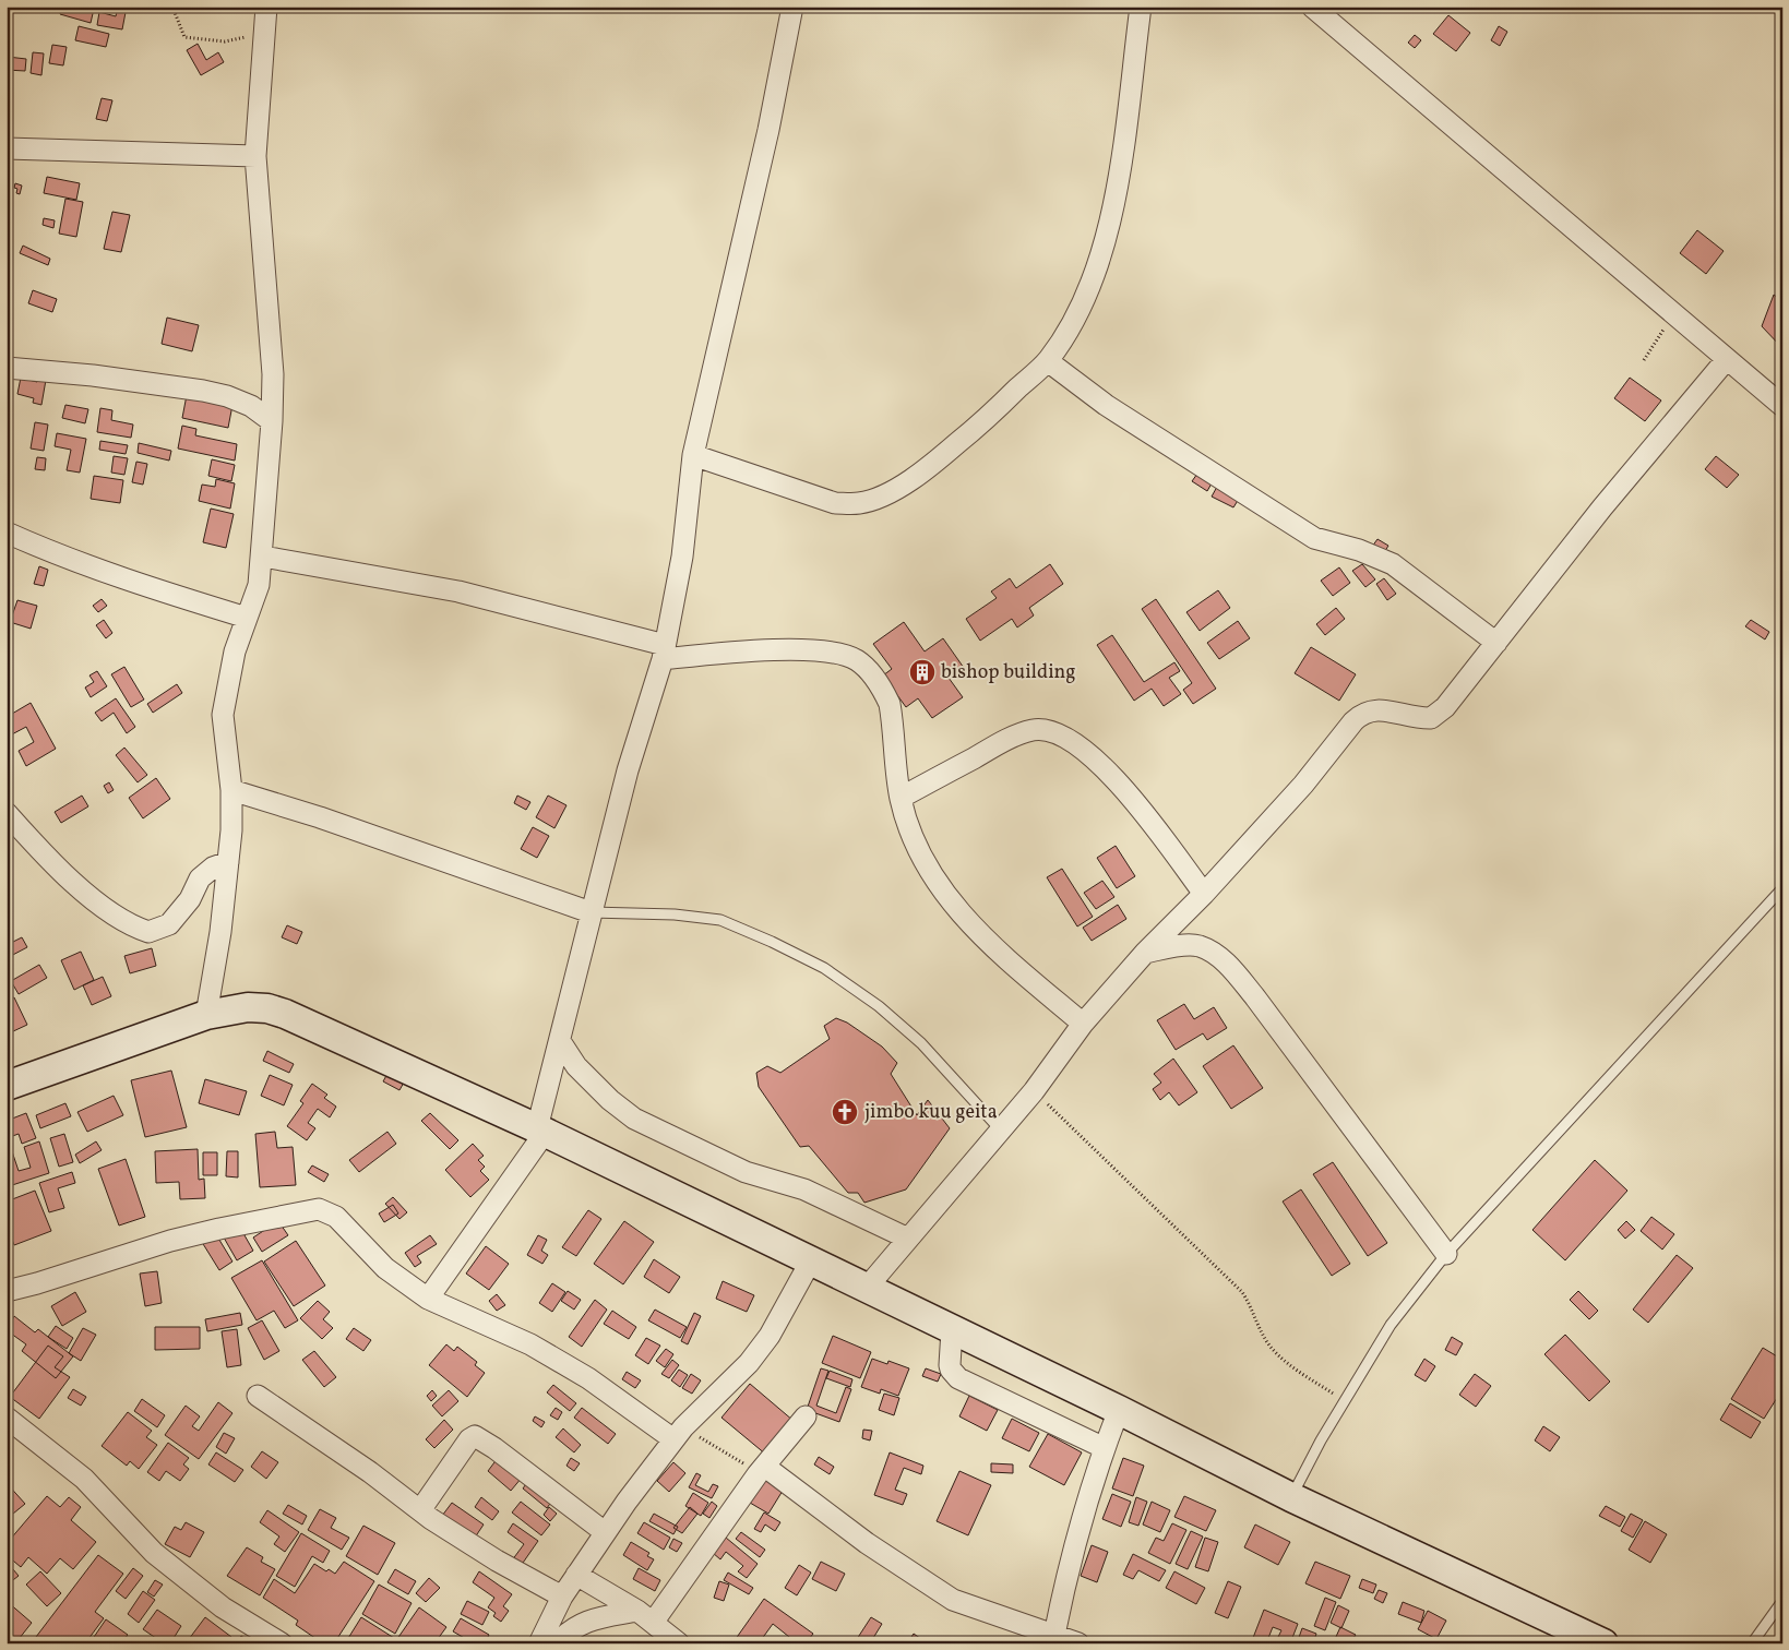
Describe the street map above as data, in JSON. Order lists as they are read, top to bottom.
{
  "places": {
    "building": ["bishop building"],
    "church": ["jimbo kuu geita"]
  }
}
